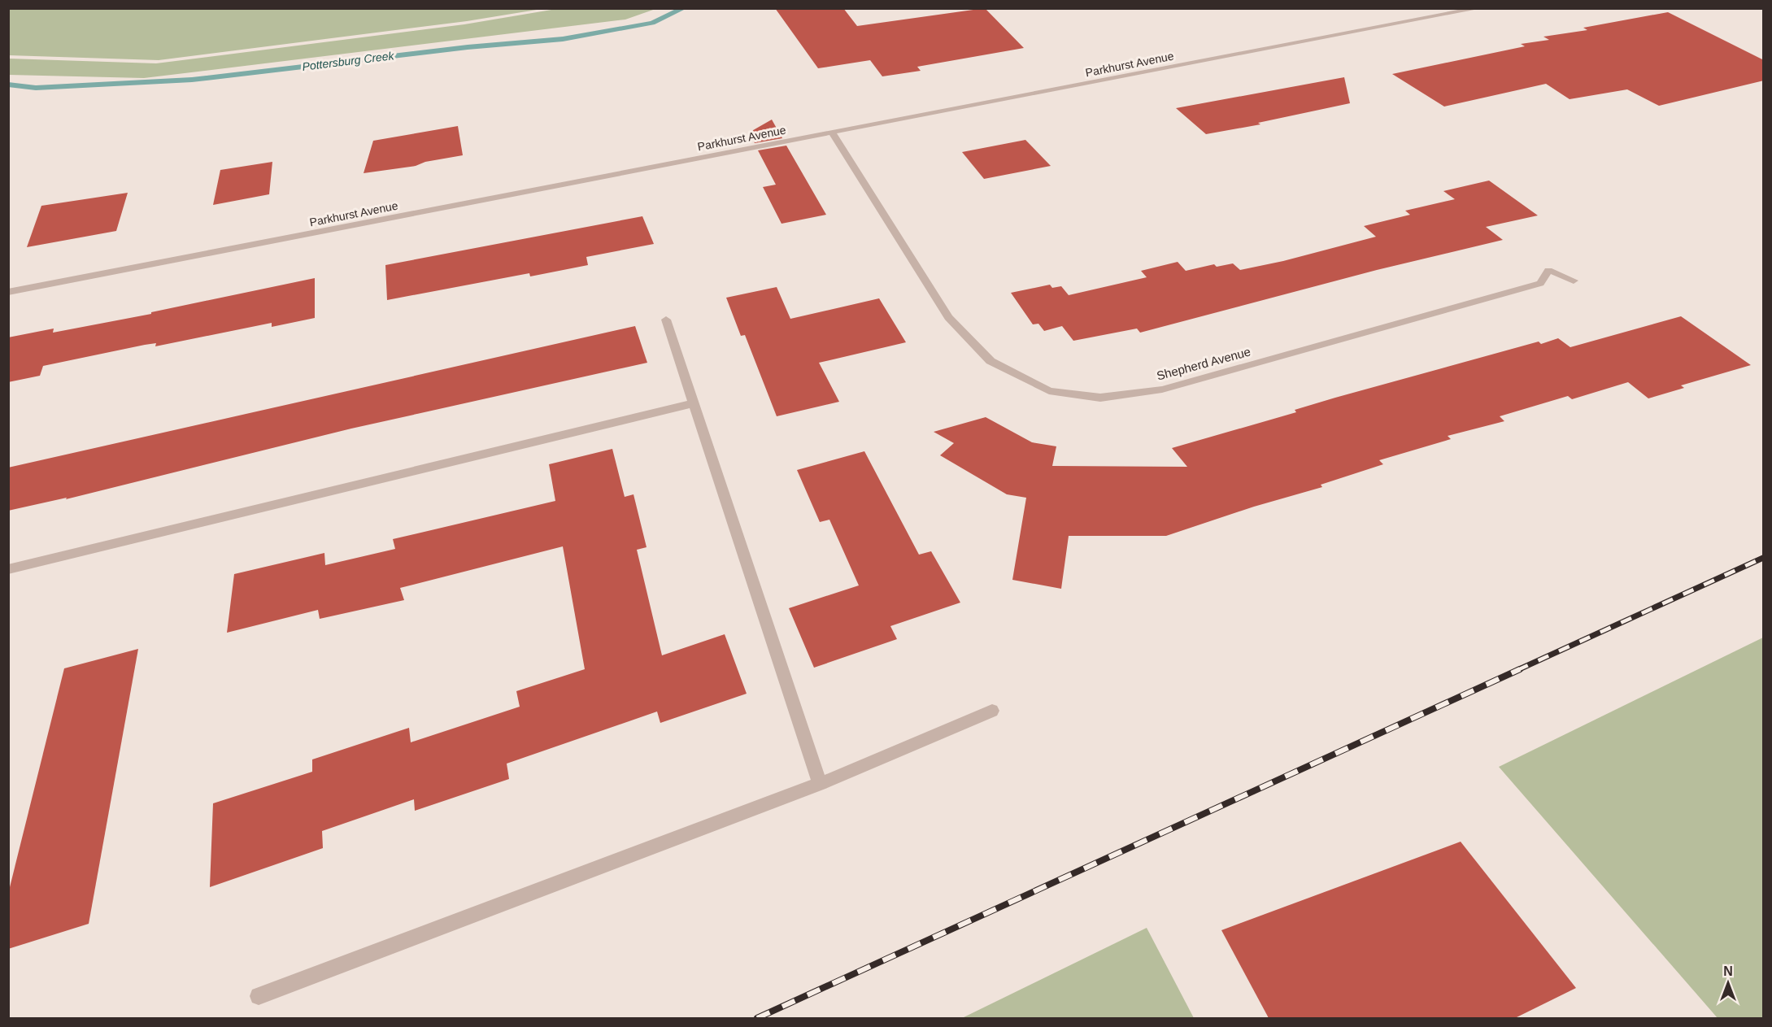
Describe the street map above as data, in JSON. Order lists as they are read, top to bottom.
{
  "streets": {
    "street": ["Parkhurst Avenue", "Shepherd Avenue"]
  },
  "crossings": [
    ["Parkhurst Avenue", "Shepherd Avenue"]
  ],
  "water": ["Pottersburg Creek"],
  "north": "top"
}
